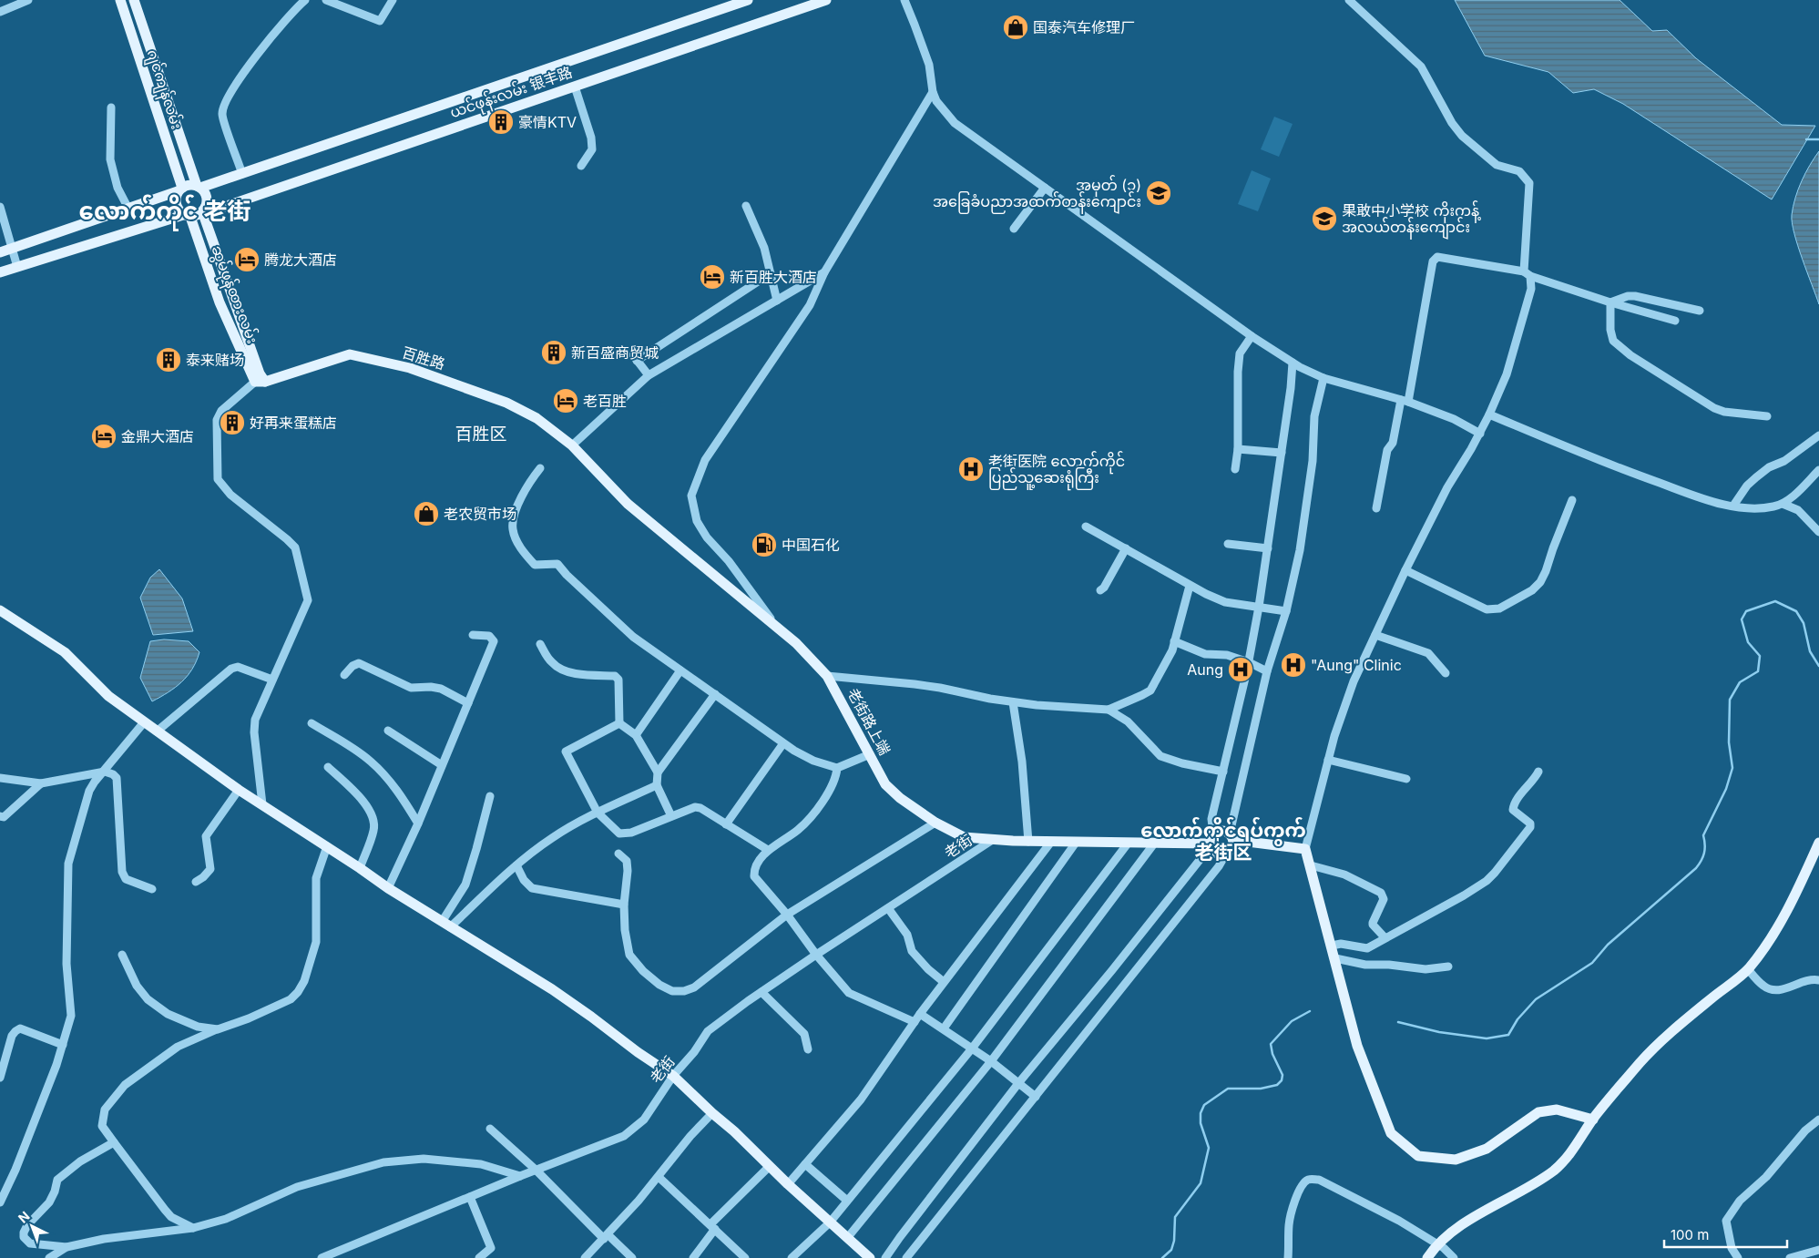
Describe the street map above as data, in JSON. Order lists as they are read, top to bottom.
{
  "streets": {
    "main road": [
      "ဂျင်ကျန်လမ်း",
      "ယင်ဖုန်းလမ်း 银丰路",
      "ဆွမ်ဖုန်ထားလမ်း",
      "百胜路",
      "老街路上端"
    ],
    "street": ["老街"]
  },
  "crossings": [
    ["ဂျင်ကျန်လမ်း", "ယင်ဖုန်းလမ်း 银丰路"],
    ["ဂျင်ကျန်လမ်း", "ဆွမ်ဖုန်ထားလမ်း"],
    ["ယင်ဖုန်းလမ်း 银丰路", "ဆွမ်ဖုန်ထားလမ်း"],
    ["ဆွမ်ဖုန်ထားလမ်း", "百胜路"],
    ["百胜路", "老街路上端"],
    ["老街路上端", "老街"]
  ],
  "districts": ["လောက်ကိုင် 老街", "百胜区", "လောက်ကိုင်ရပ်ကွက် 老街区"],
  "places": {
    "shop": ["国泰汽车修理厂", "老农贸市场"],
    "building": [
      "豪情KTV",
      "新百盛商贸城",
      "泰来赌场",
      "好再来蛋糕店"
    ],
    "school or university": ["အမှတ် (၁) အခြေခံပညာအထက်တန်းကျောင်း", "果敢中小学校 ကိုးကန့် အလယ်တန်းကျောင်း"],
    "hotel": [
      "腾龙大酒店",
      "新百胜大酒店",
      "老百胜",
      "金鼎大酒店"
    ],
    "hospital": ["老街医院 လောက်ကိုင် ပြည်သူ့ဆေးရုံကြီး", "\"Aung\" Clinic", "Aung"],
    "fuel station": ["中国石化"]
  },
  "scale_bar": "100 m",
  "north": "top left"
}
